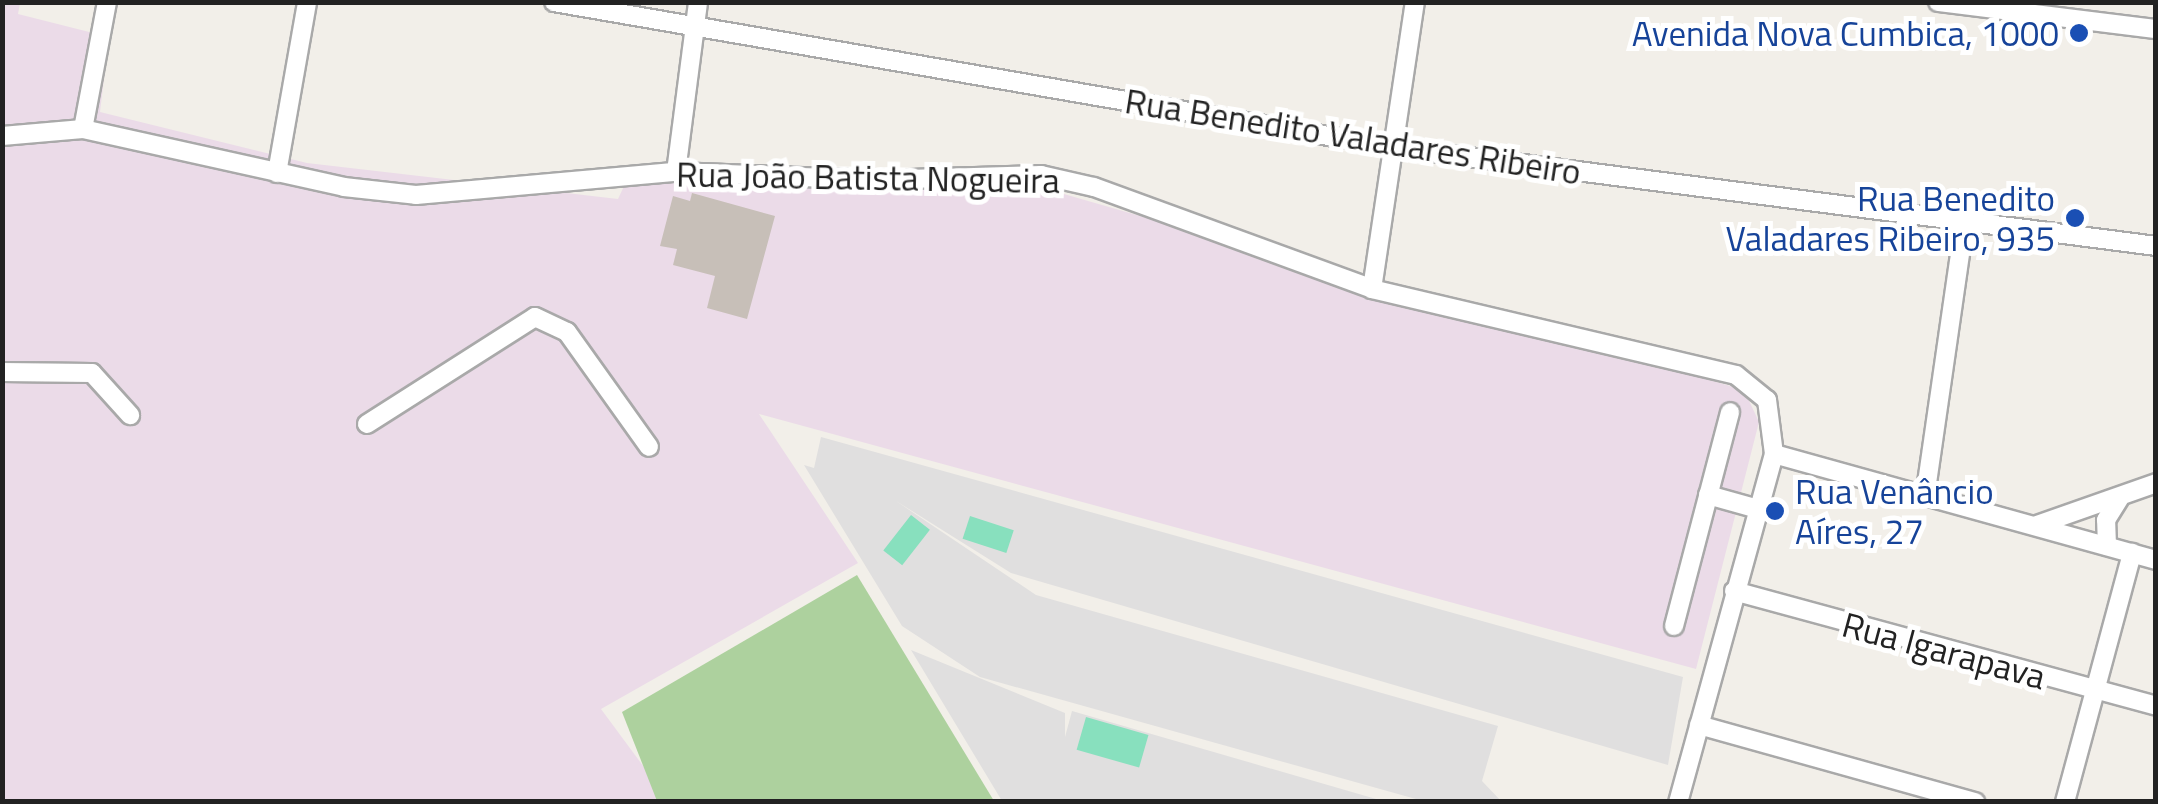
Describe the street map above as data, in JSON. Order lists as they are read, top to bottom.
{
  "streets": {
    "street": ["Rua Benedito Valadares Ribeiro", "Rua João Batista Nogueira", "Rua Igarapava"]
  },
  "places": ["Avenida Nova Cumbica, 1000", "Rua Benedito Valadares Ribeiro, 935", "Rua Venâncio Aíres, 27"]
}
